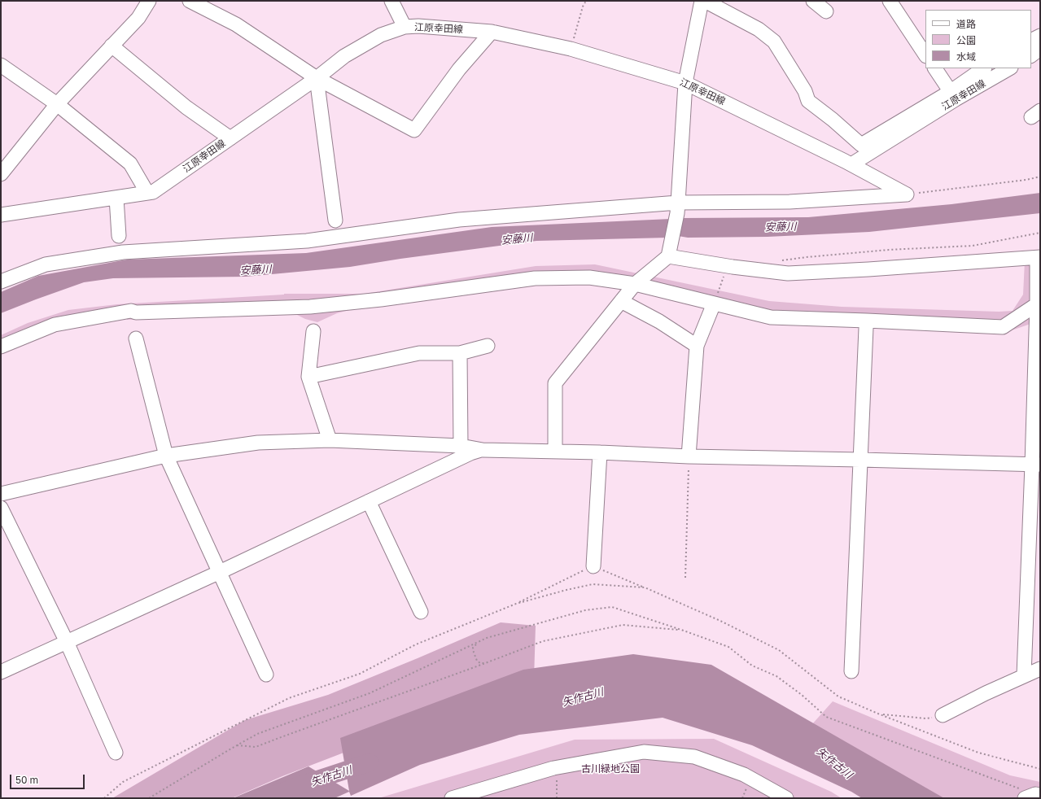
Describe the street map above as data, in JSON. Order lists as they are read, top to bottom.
{
  "streets": {
    "street": ["江原幸田線"]
  },
  "water": ["安藤川", "矢作古川"],
  "parks": ["古川緑地公園"],
  "legend": ["道路", "公園", "水域"],
  "scale_bar": "50 m"
}
